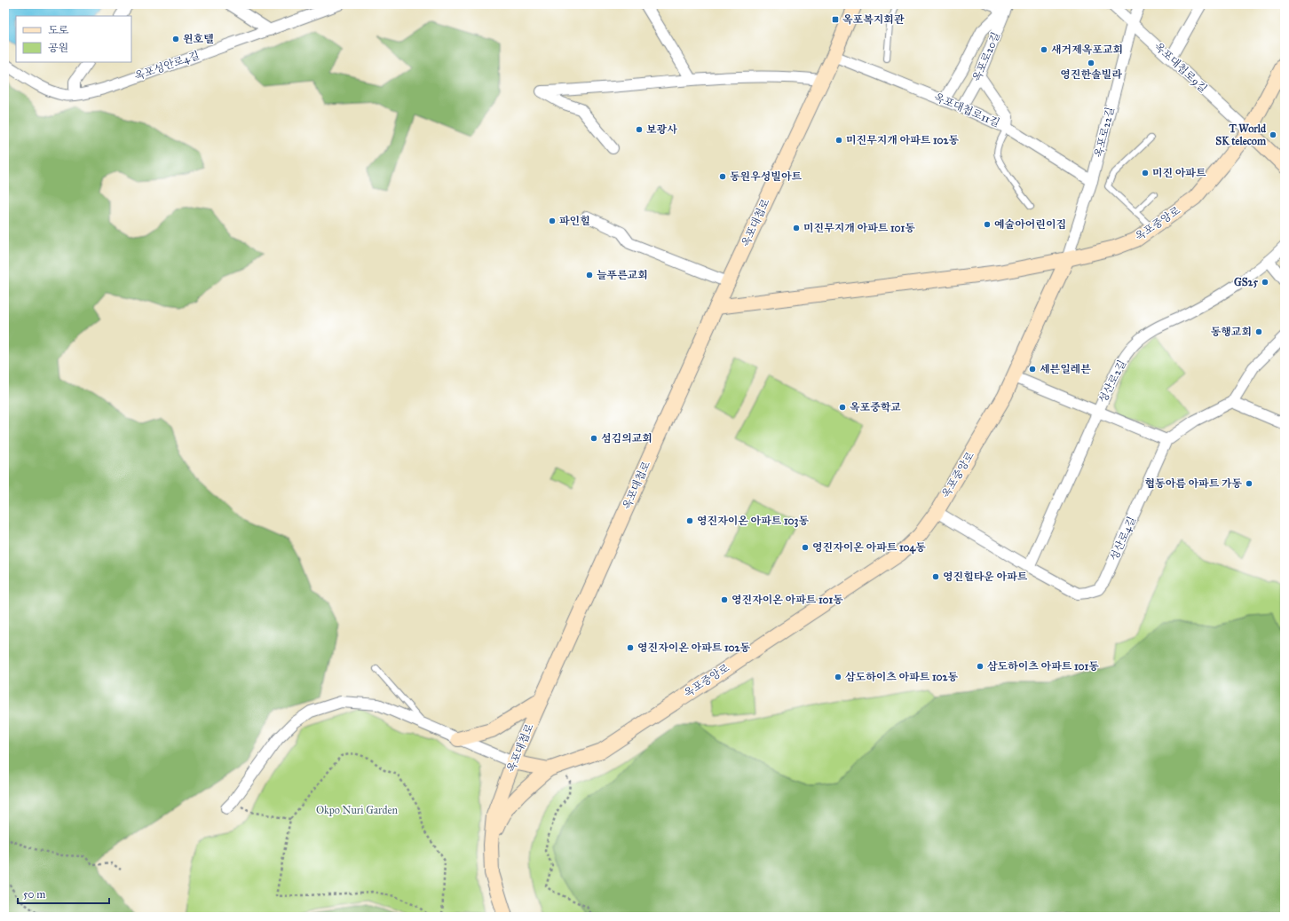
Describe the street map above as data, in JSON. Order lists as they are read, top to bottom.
{
  "streets": {
    "street": [
      "옥포로20길",
      "옥포성안로4길",
      "옥포대첩로9길",
      "옥포대첩로11길",
      "옥포로22길",
      "옥포대첩로",
      "옥포중앙로",
      "성산로2길",
      "성산로4길"
    ]
  },
  "crossings": [
    ["옥포로20길", "옥포대첩로11길"],
    ["옥포대첩로9길", "옥포로22길"],
    ["옥포대첩로9길", "옥포중앙로"],
    ["옥포대첩로11길", "옥포로22길"],
    ["옥포대첩로11길", "옥포대첩로"],
    ["옥포로22길", "옥포중앙로"],
    ["옥포대첩로", "옥포중앙로"],
    ["옥포중앙로", "성산로4길"],
    ["성산로2길", "성산로4길"]
  ],
  "parks": ["Okpo Nuri Garden"],
  "places": {
    "transit": ["옥포복지회관"],
    "other": [
      "윈호텔",
      "새거제옥포교회",
      "영진한솔빌라",
      "보광사",
      "T World SK telecom",
      "미진무지개 아파트 102동",
      "미진 아파트",
      "동원우성빌아트",
      "파인힐",
      "예술아어린이집",
      "미진무지개 아파트 101동",
      "늘푸른교회",
      "GS25",
      "동행교회",
      "세븐일레븐",
      "옥포중학교",
      "섬김의교회",
      "협동아름 아파트 가동",
      "영진자이온 아파트 103동",
      "영진자이온 아파트 104동",
      "영진힐타운 아파트",
      "영진자이온 아파트 101동",
      "영진자이온 아파트 102동",
      "삼도하이츠 아파트 101동",
      "삼도하이츠 아파트 102동"
    ]
  },
  "legend": ["도로", "공원"],
  "scale_bar": "50 m"
}
